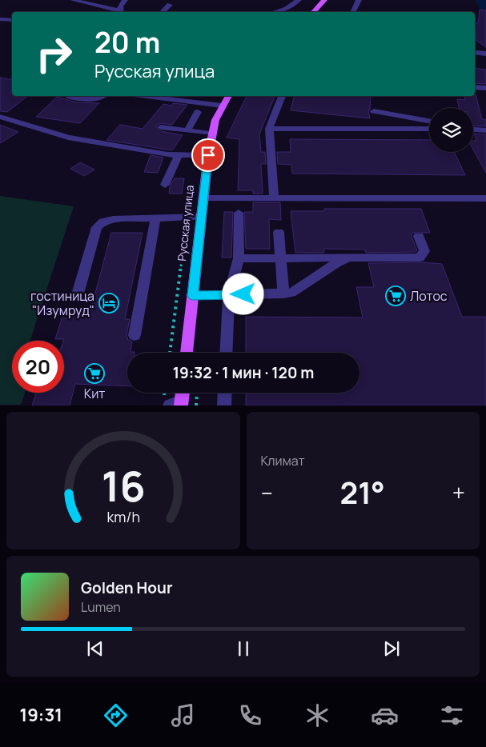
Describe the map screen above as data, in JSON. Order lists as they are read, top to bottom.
{
  "streets": {
    "main road": ["Русская улица"]
  },
  "places": {
    "supermarket": ["Лотос", "Кит"],
    "hotel": ["гостиница \"Изумруд\""]
  },
  "page": {
    "turn": ["20 m", "Русская улица"],
    "limit": "20",
    "trip": "19:32 · 1 мин · 120 m",
    "tile": "Климат",
    "heat": ["−", "21°", "+"],
    "song": ["Golden Hour", "Lumen"],
    "tabs": "19:31",
    "gauge": ["16", "km/h"]
  }
}
